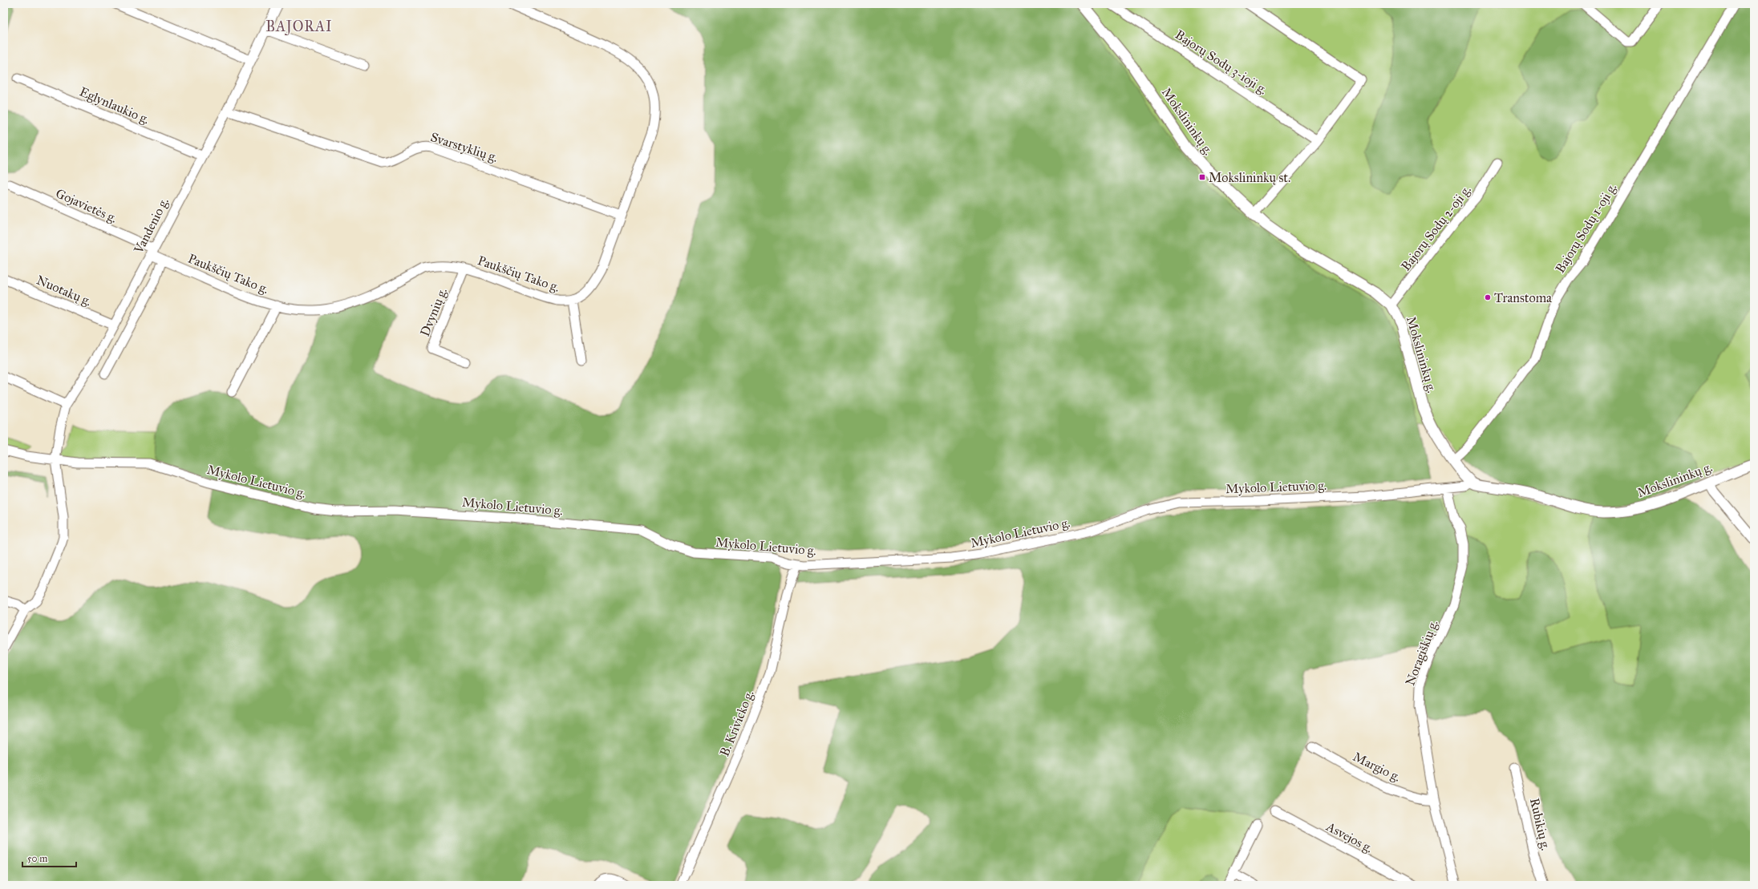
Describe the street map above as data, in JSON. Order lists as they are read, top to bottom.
{
  "streets": {
    "street": [
      "Bajorų Sodų 3-ioji g.",
      "Eglynlaukio g.",
      "Mokslininkų g.",
      "Svarstyklių g.",
      "Gojavietės g.",
      "Vandenio g.",
      "Bajorų Sodų 2-oji g.",
      "Bajorų Sodų 1-oji g.",
      "Paukščių Tako g.",
      "Nuotakų g.",
      "Dvynių g.",
      "Mykolo Lietuvio g.",
      "Noragiškių g.",
      "B. Krivicko g.",
      "Margio g.",
      "Rubikių g.",
      "Asvejos g."
    ]
  },
  "crossings": [
    ["Eglynlaukio g.", "Vandenio g."],
    ["Mokslininkų g.", "Bajorų Sodų 2-oji g."],
    ["Mokslininkų g.", "Bajorų Sodų 1-oji g."],
    ["Mokslininkų g.", "Mykolo Lietuvio g."],
    ["Svarstyklių g.", "Vandenio g."],
    ["Svarstyklių g.", "Paukščių Tako g."],
    ["Gojavietės g.", "Vandenio g."],
    ["Gojavietės g.", "Paukščių Tako g."],
    ["Vandenio g.", "Paukščių Tako g."],
    ["Vandenio g.", "Nuotakų g."],
    ["Vandenio g.", "Mykolo Lietuvio g."],
    ["Paukščių Tako g.", "Dvynių g."],
    ["Mykolo Lietuvio g.", "Noragiškių g."],
    ["Mykolo Lietuvio g.", "B. Krivicko g."],
    ["Noragiškių g.", "Margio g."]
  ],
  "districts": ["BAJORAI"],
  "places": {
    "transit": ["Mokslininkų st."],
    "other": ["Transtoma"]
  },
  "scale_bar": "50 m"
}
